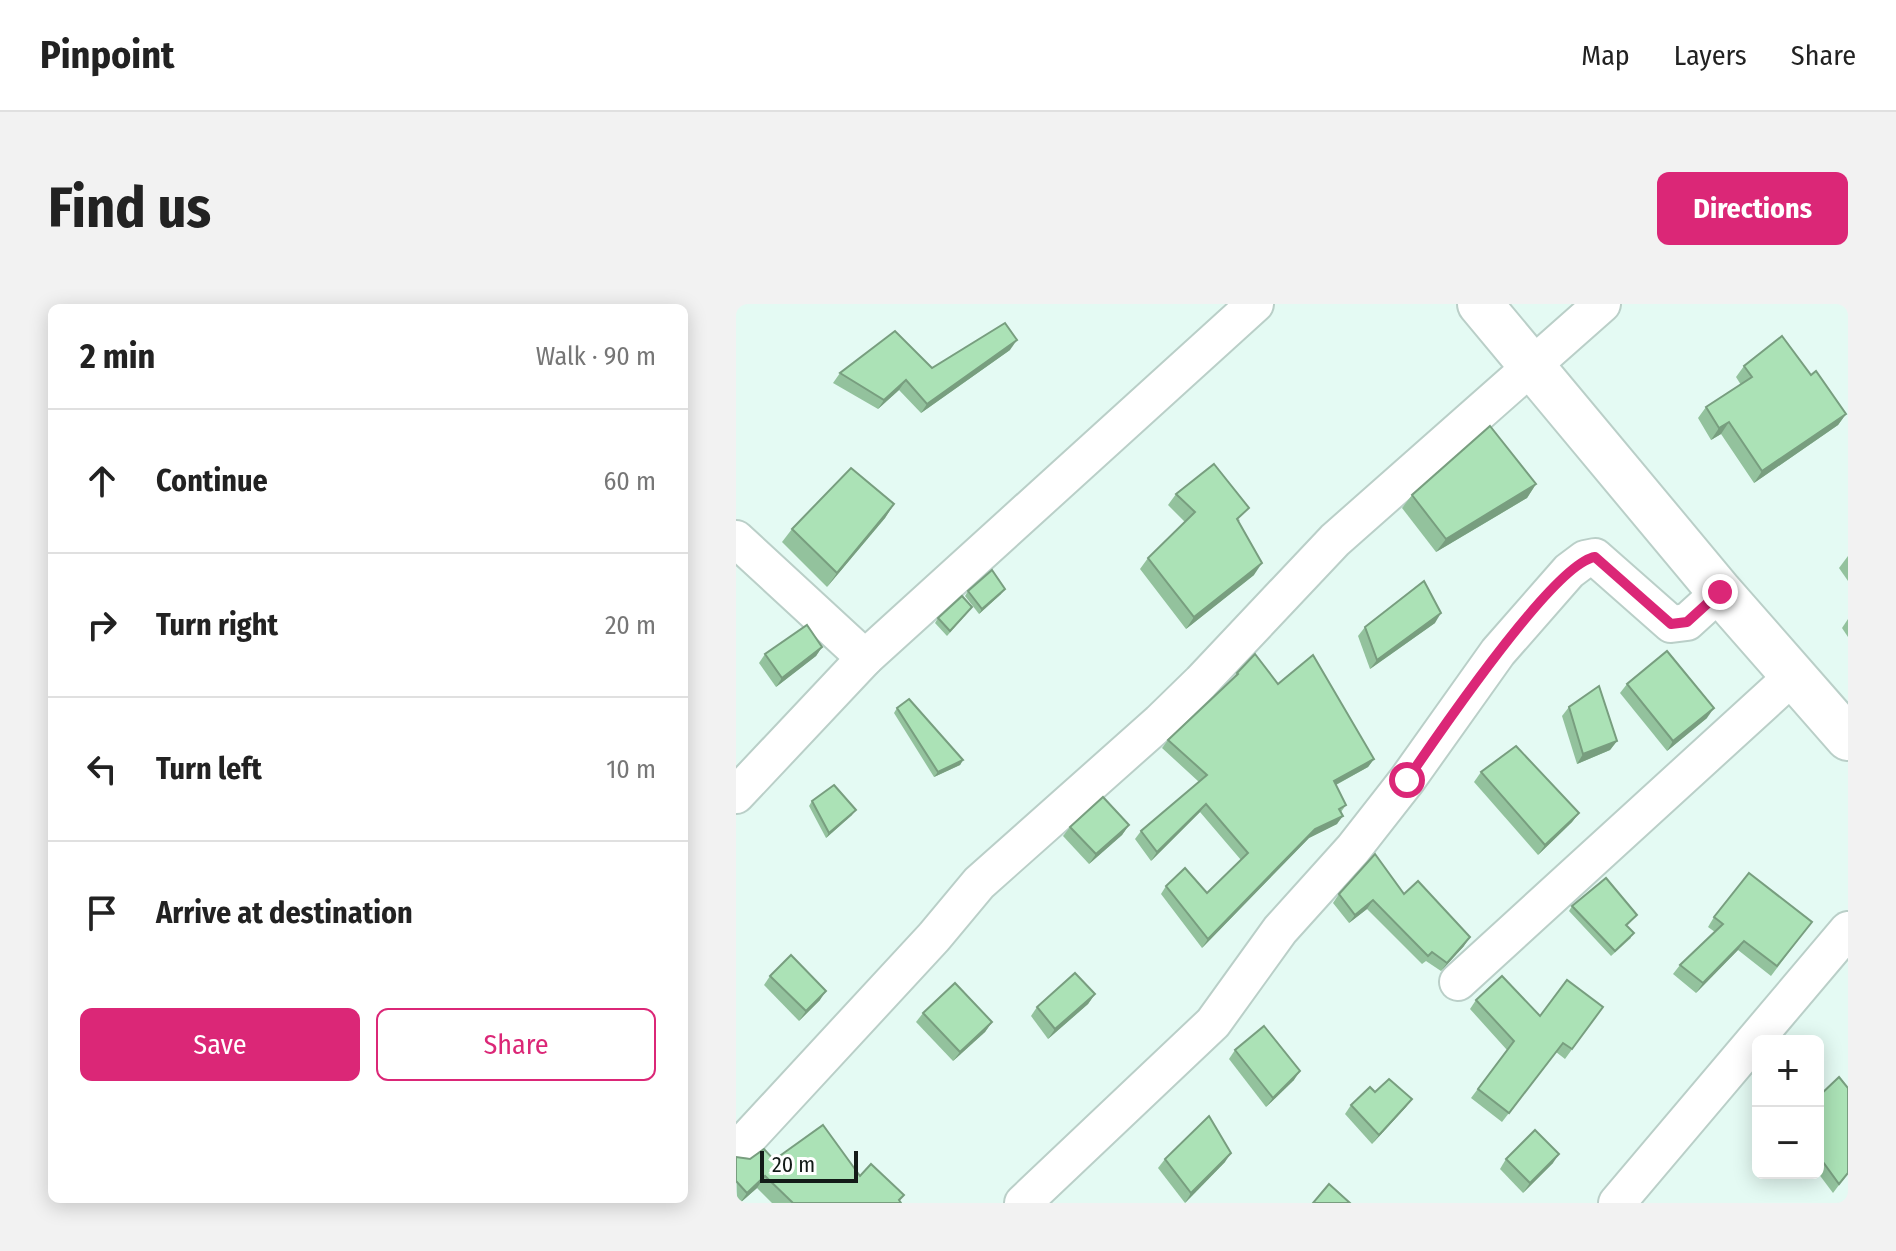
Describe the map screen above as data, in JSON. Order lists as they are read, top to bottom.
{
  "scale_bar": "20 m",
  "page": {
    "header": "Pinpoint",
    "nav": ["Map", "Layers", "Share"],
    "buttons": [
      "Directions",
      ["Save", "Share"]
    ],
    "title": "Find us",
    "heading": ["2 min", "Walk · 90 m"],
    "list": [
      ["Continue", "60 m"],
      ["Turn right", "20 m"],
      ["Turn left", "10 m"],
      "Arrive at destination"
    ],
    "map_buttons": ["+", "−"],
    "scale": "20 m"
  }
}
